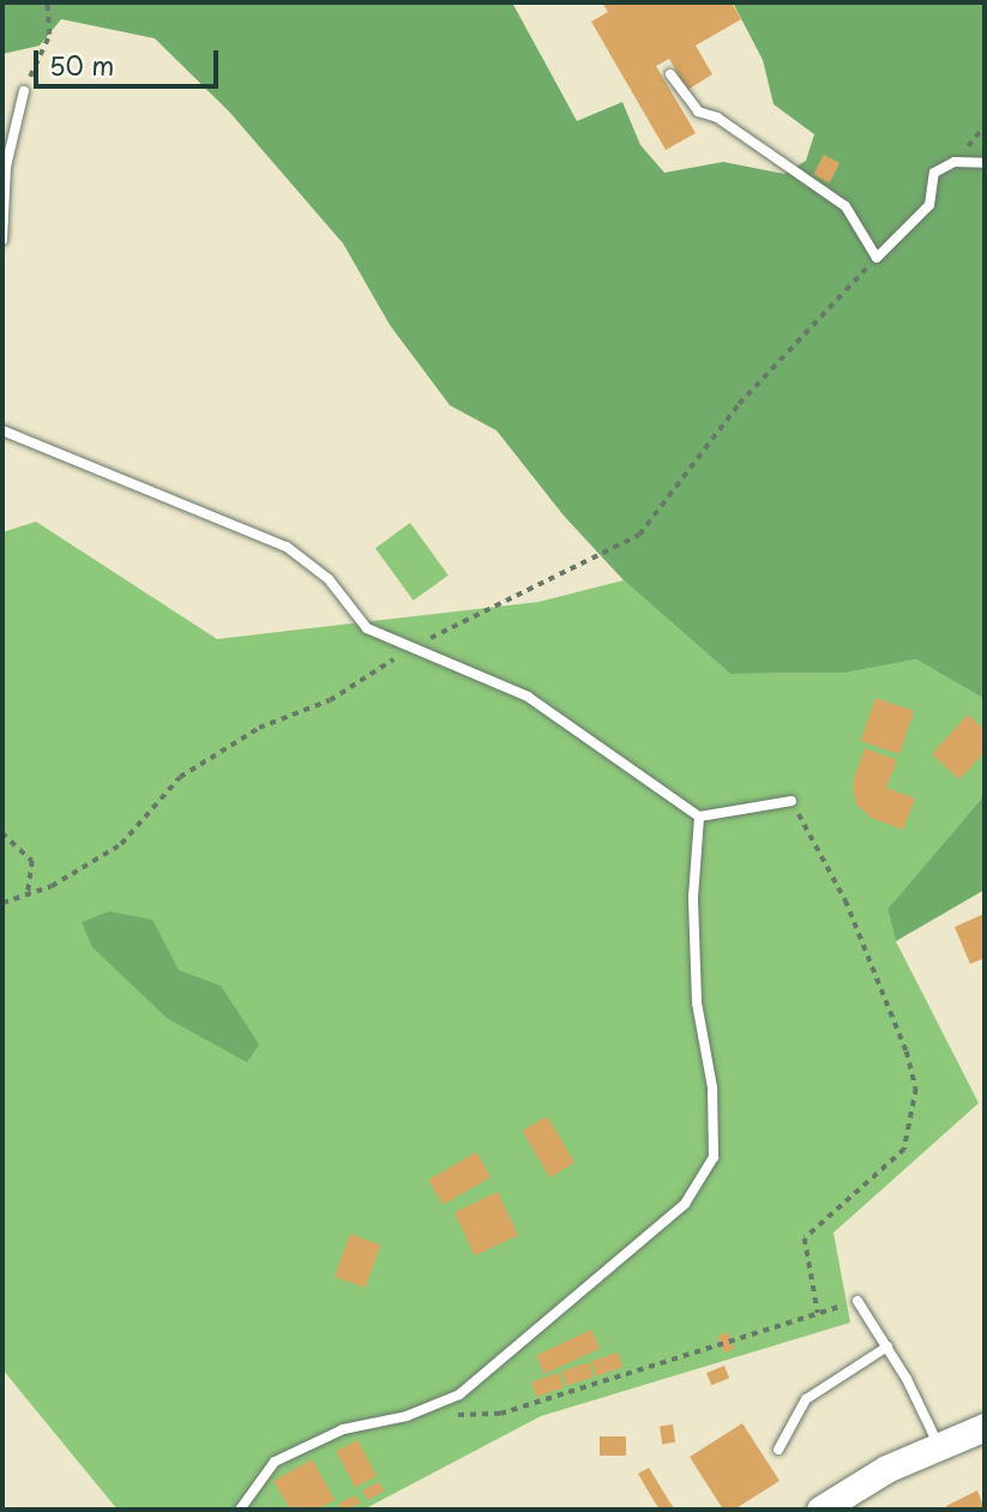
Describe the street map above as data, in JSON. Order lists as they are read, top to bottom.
{
  "scale_bar": "50 m"
}
